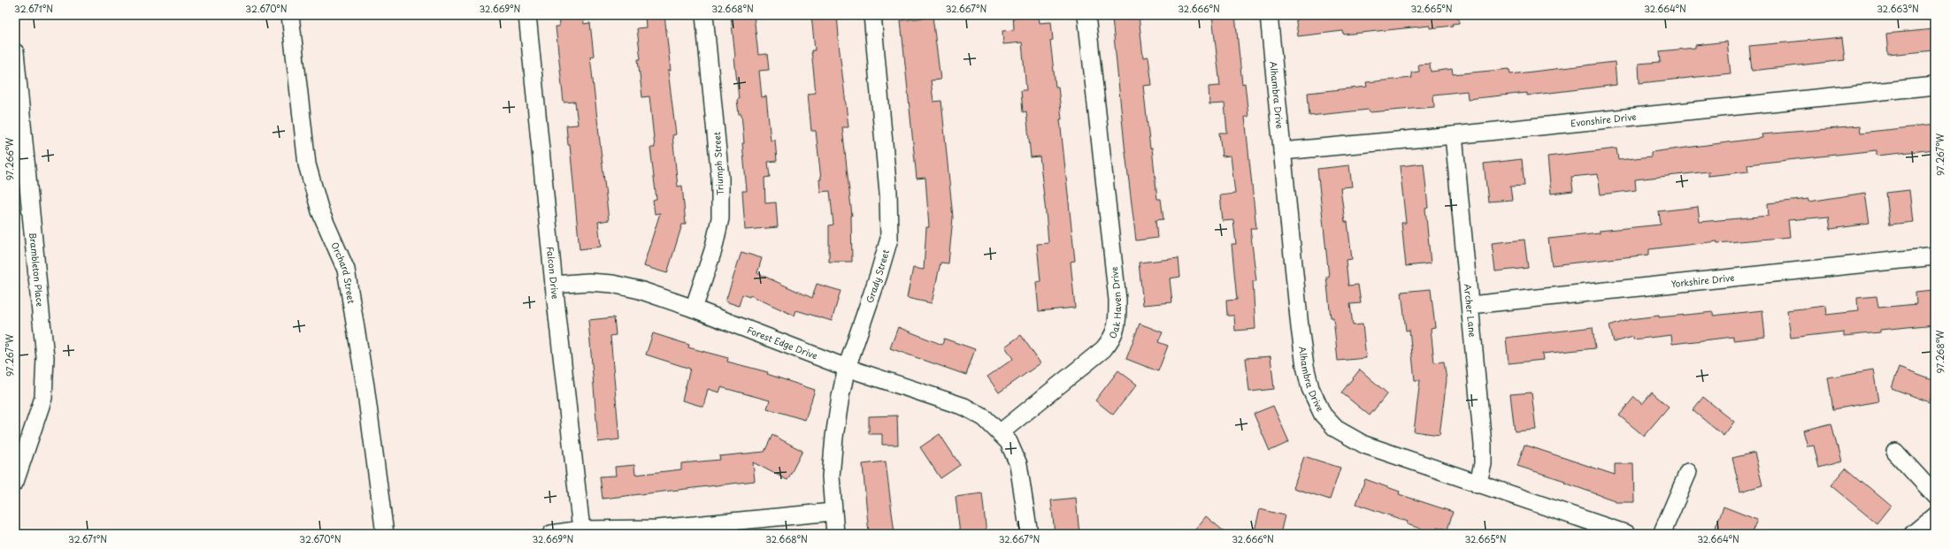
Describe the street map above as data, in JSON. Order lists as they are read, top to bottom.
{
  "streets": {
    "street": [
      "Alhambra Drive",
      "Evonshire Drive",
      "Triumph Street",
      "Brambleton Place",
      "Falcon Drive",
      "Orchard Street",
      "Grady Street",
      "Yorkshire Drive",
      "Oak Haven Drive",
      "Archer Lane",
      "Forest Edge Drive"
    ]
  },
  "crossings": [
    ["Alhambra Drive", "Evonshire Drive"],
    ["Alhambra Drive", "Archer Lane"],
    ["Evonshire Drive", "Archer Lane"],
    ["Triumph Street", "Forest Edge Drive"],
    ["Falcon Drive", "Forest Edge Drive"],
    ["Grady Street", "Forest Edge Drive"],
    ["Yorkshire Drive", "Archer Lane"],
    ["Oak Haven Drive", "Forest Edge Drive"]
  ],
  "coordinates": [
    "32.671°N",
    "32.670°N",
    "32.669°N",
    "32.668°N",
    "32.667°N",
    "32.666°N",
    "32.665°N",
    "32.664°N",
    "32.663°N",
    "97.267°W",
    "97.266°W",
    "97.268°W"
  ]
}
